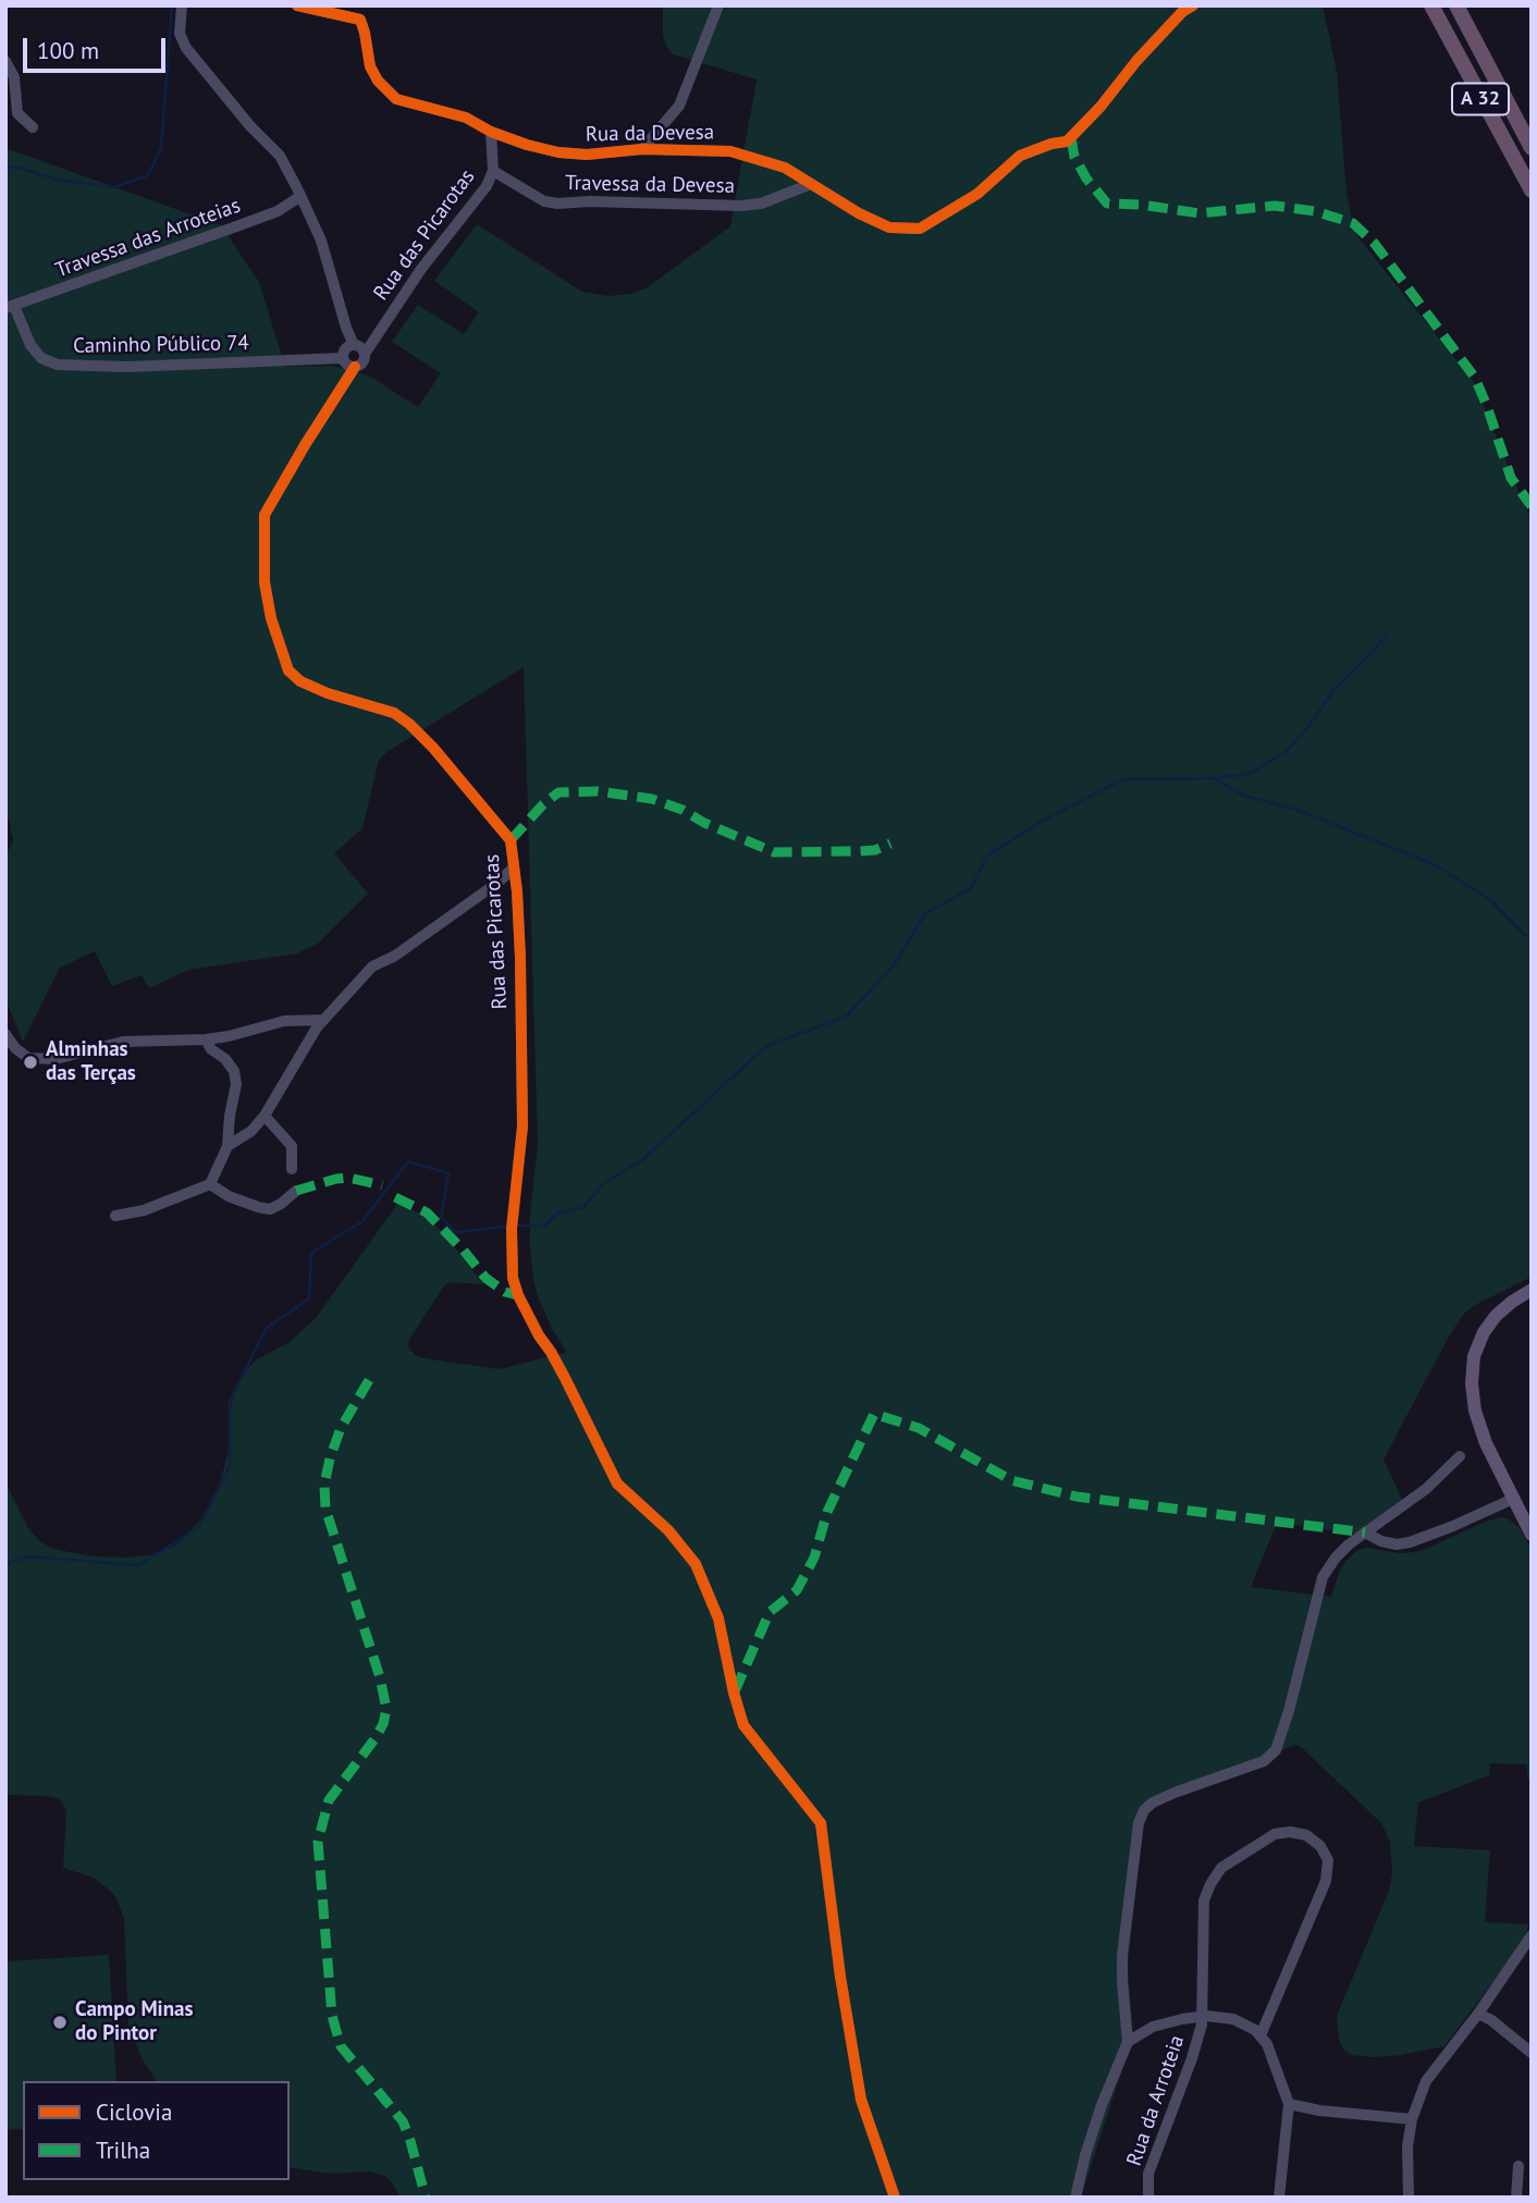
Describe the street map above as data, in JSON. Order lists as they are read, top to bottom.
{
  "streets": {
    "highway": ["A 32"],
    "street": [
      "Rua da Devesa",
      "Travessa da Devesa",
      "Rua das Picarotas",
      "Travessa das Arroteias",
      "Caminho Público 74",
      "Rua da Arroteia"
    ]
  },
  "crossings": [
    ["Rua da Devesa", "Travessa da Devesa"],
    ["Rua da Devesa", "Rua das Picarotas"],
    ["Travessa da Devesa", "Rua das Picarotas"],
    ["Rua das Picarotas", "Caminho Público 74"],
    ["Travessa das Arroteias", "Caminho Público 74"]
  ],
  "places": ["Alminhas das Terças", "Campo Minas do Pintor"],
  "legend": ["Ciclovia", "Trilha"],
  "scale_bar": "100 m"
}
